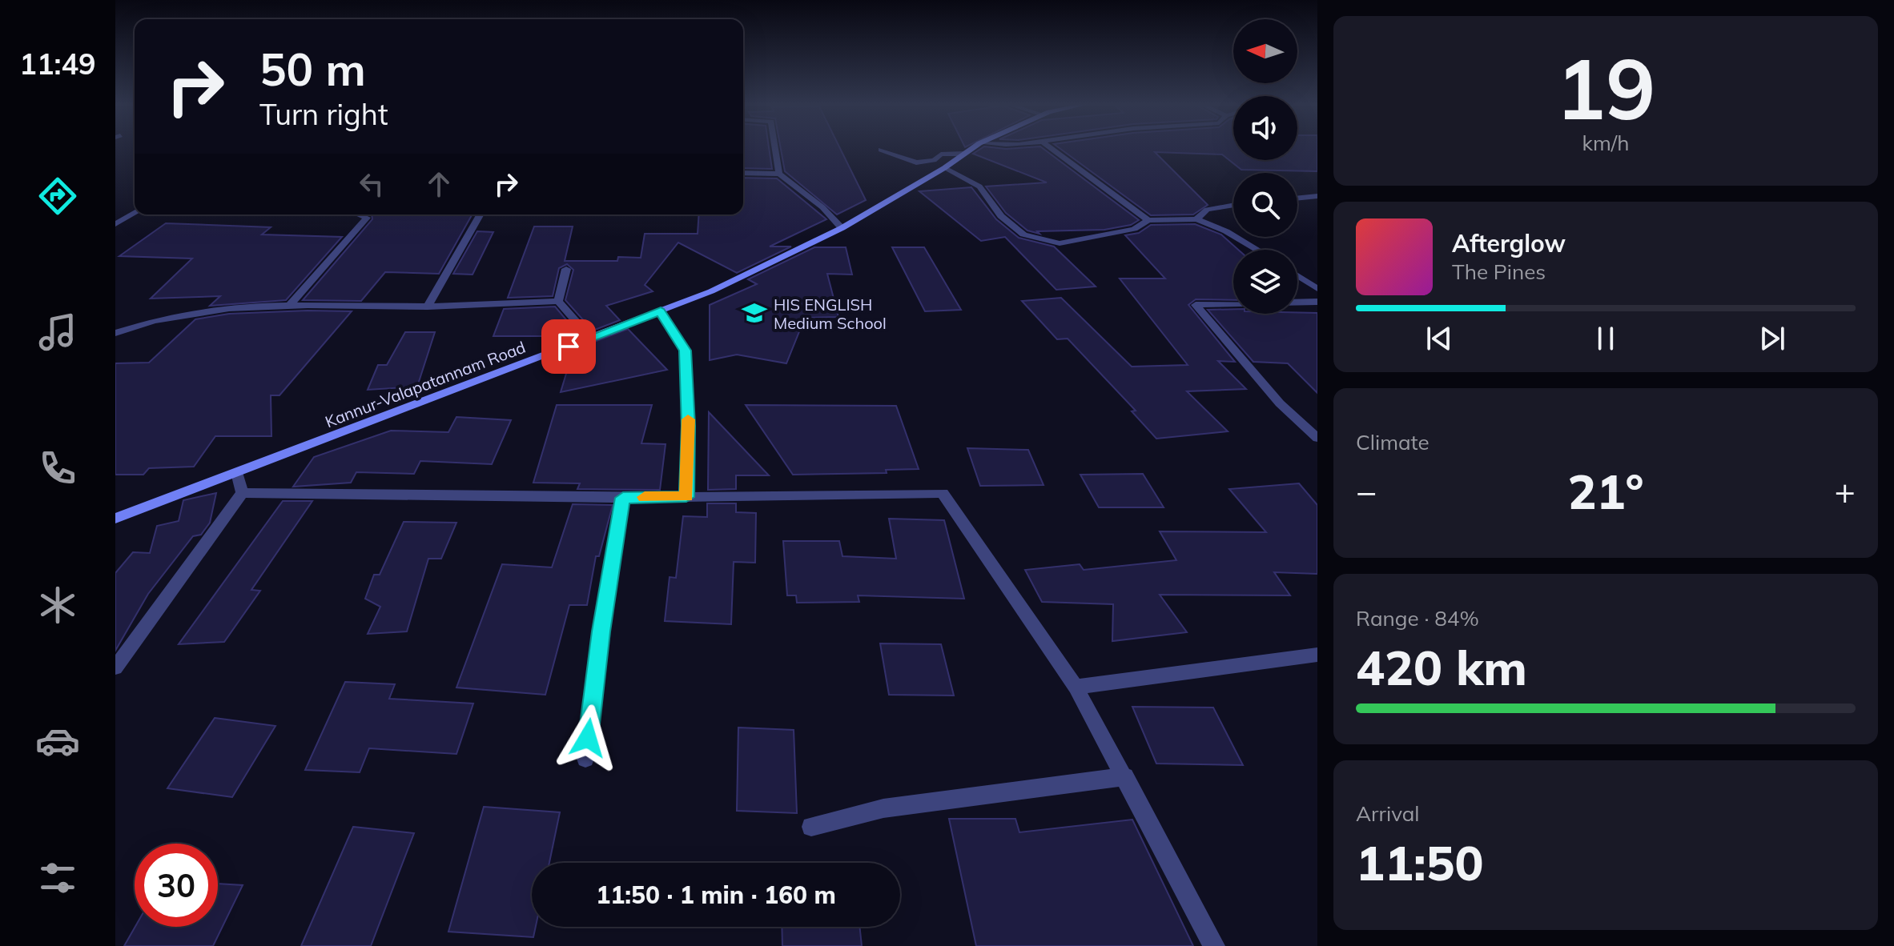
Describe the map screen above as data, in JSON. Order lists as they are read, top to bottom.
{
  "streets": {
    "main road": ["Kannur-Valapatannam Road"]
  },
  "places": {
    "school or university": ["HIS ENGLISH Medium School"]
  },
  "north": "left",
  "page": {
    "tabs": "11:49",
    "tile": [
      ["19", "km/h"],
      "Climate",
      ["Range · 84%", "420 km"],
      ["Arrival", "11:50"]
    ],
    "turn": ["50 m", "Turn right"],
    "song": ["Afterglow", "The Pines"],
    "heat": ["−", "21°", "+"],
    "limit": "30",
    "trip": "11:50 · 1 min · 160 m"
  }
}
